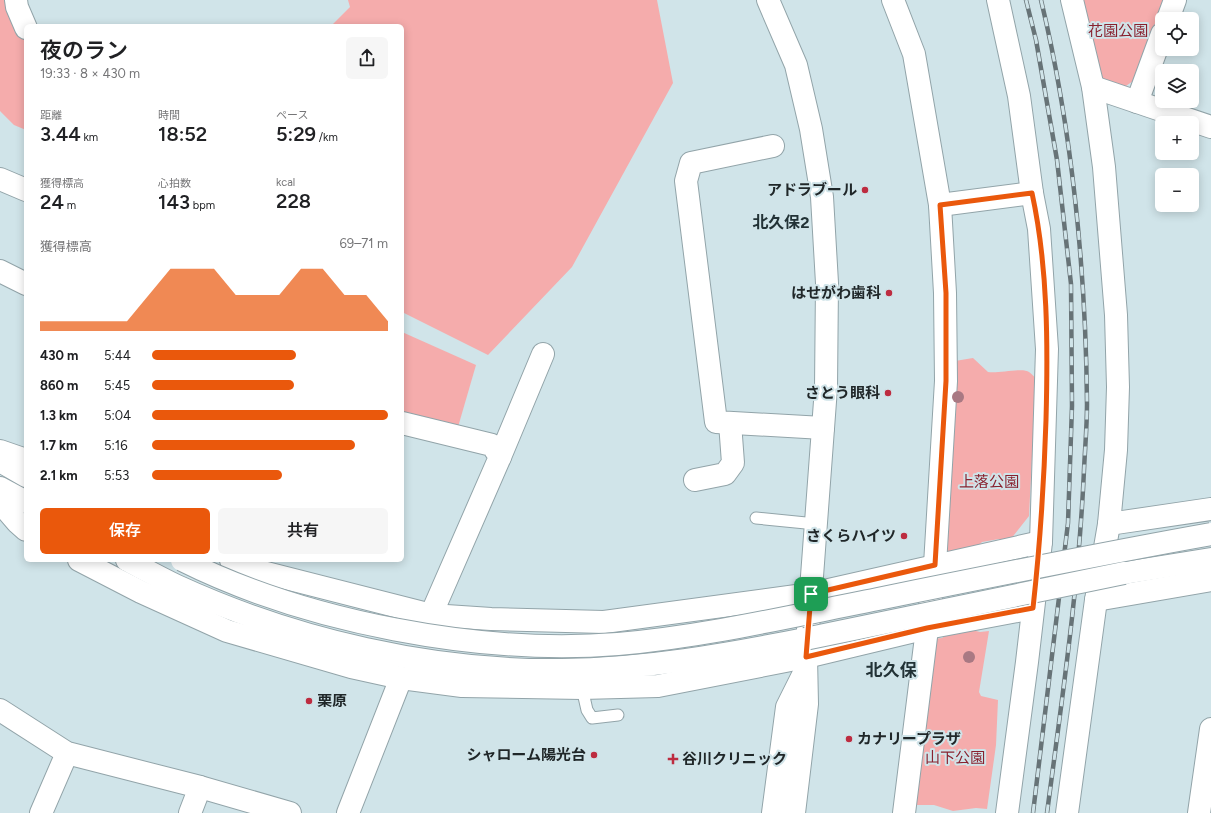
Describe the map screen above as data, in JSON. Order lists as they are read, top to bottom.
{
  "districts": ["北久保2", "北久保"],
  "parks": ["花園公園", "上落公園", "山下公園"],
  "places": {
    "other": [
      "アドラブール",
      "はせがわ歯科",
      "さとう眼科",
      "さくらハイツ",
      "栗原",
      "カナリープラザ",
      "シャローム陽光台"
    ],
    "health": ["谷川クリニック"]
  },
  "page": {
    "map_buttons": ["+", "−"],
    "heading": ["夜のラン", "19:33 · 8 × 430 m"],
    "stats": [
      ["距離", "3.44 km"],
      ["時間", "18:52"],
      ["ペース", "5:29 /km"],
      ["獲得標高", "24 m"],
      ["心拍数", "143 bpm"],
      ["kcal", "228"]
    ],
    "chart": ["獲得標高", "69–71 m"],
    "list": [
      {
        "name": "430 m",
        "note": "5:44"
      },
      {
        "name": "860 m",
        "note": "5:45"
      },
      {
        "name": "1.3 km",
        "note": "5:04"
      },
      {
        "name": "1.7 km",
        "note": "5:16"
      },
      {
        "name": "2.1 km",
        "note": "5:53"
      }
    ],
    "buttons": ["保存", "共有"]
  }
}
